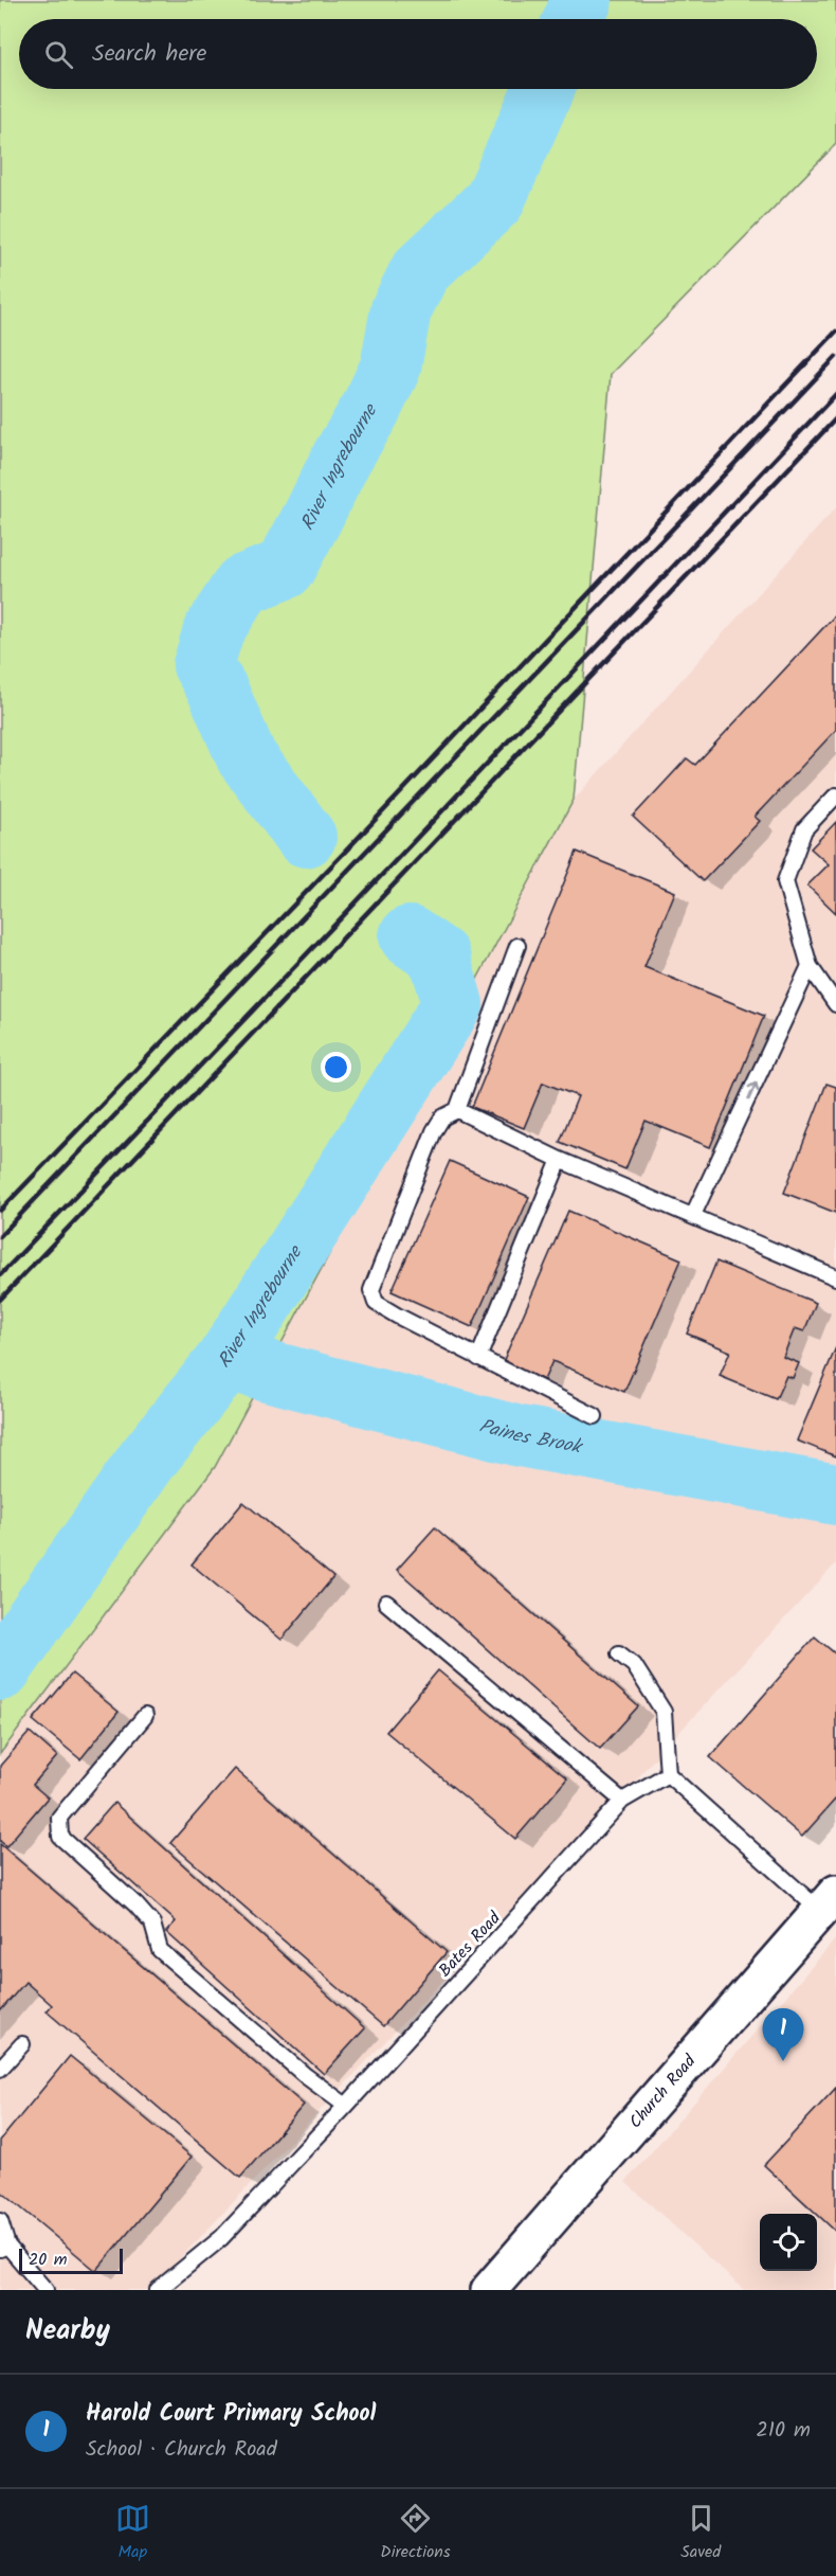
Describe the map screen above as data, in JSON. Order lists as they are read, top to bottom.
{
  "streets": {
    "street": ["Church Road"],
    "lane": ["Bates Road"]
  },
  "water": ["River Ingrebourne", "Paines Brook"],
  "scale_bar": "20 m",
  "page": {
    "search": "Search here",
    "pins": "1",
    "scale": "20 m",
    "heading": "Nearby",
    "list": [
      {
        "mark": "1",
        "name": "Harold Court Primary School",
        "note": "School · Church Road",
        "value": "210 m"
      }
    ],
    "nav": ["Map", "Directions", "Saved"]
  }
}
